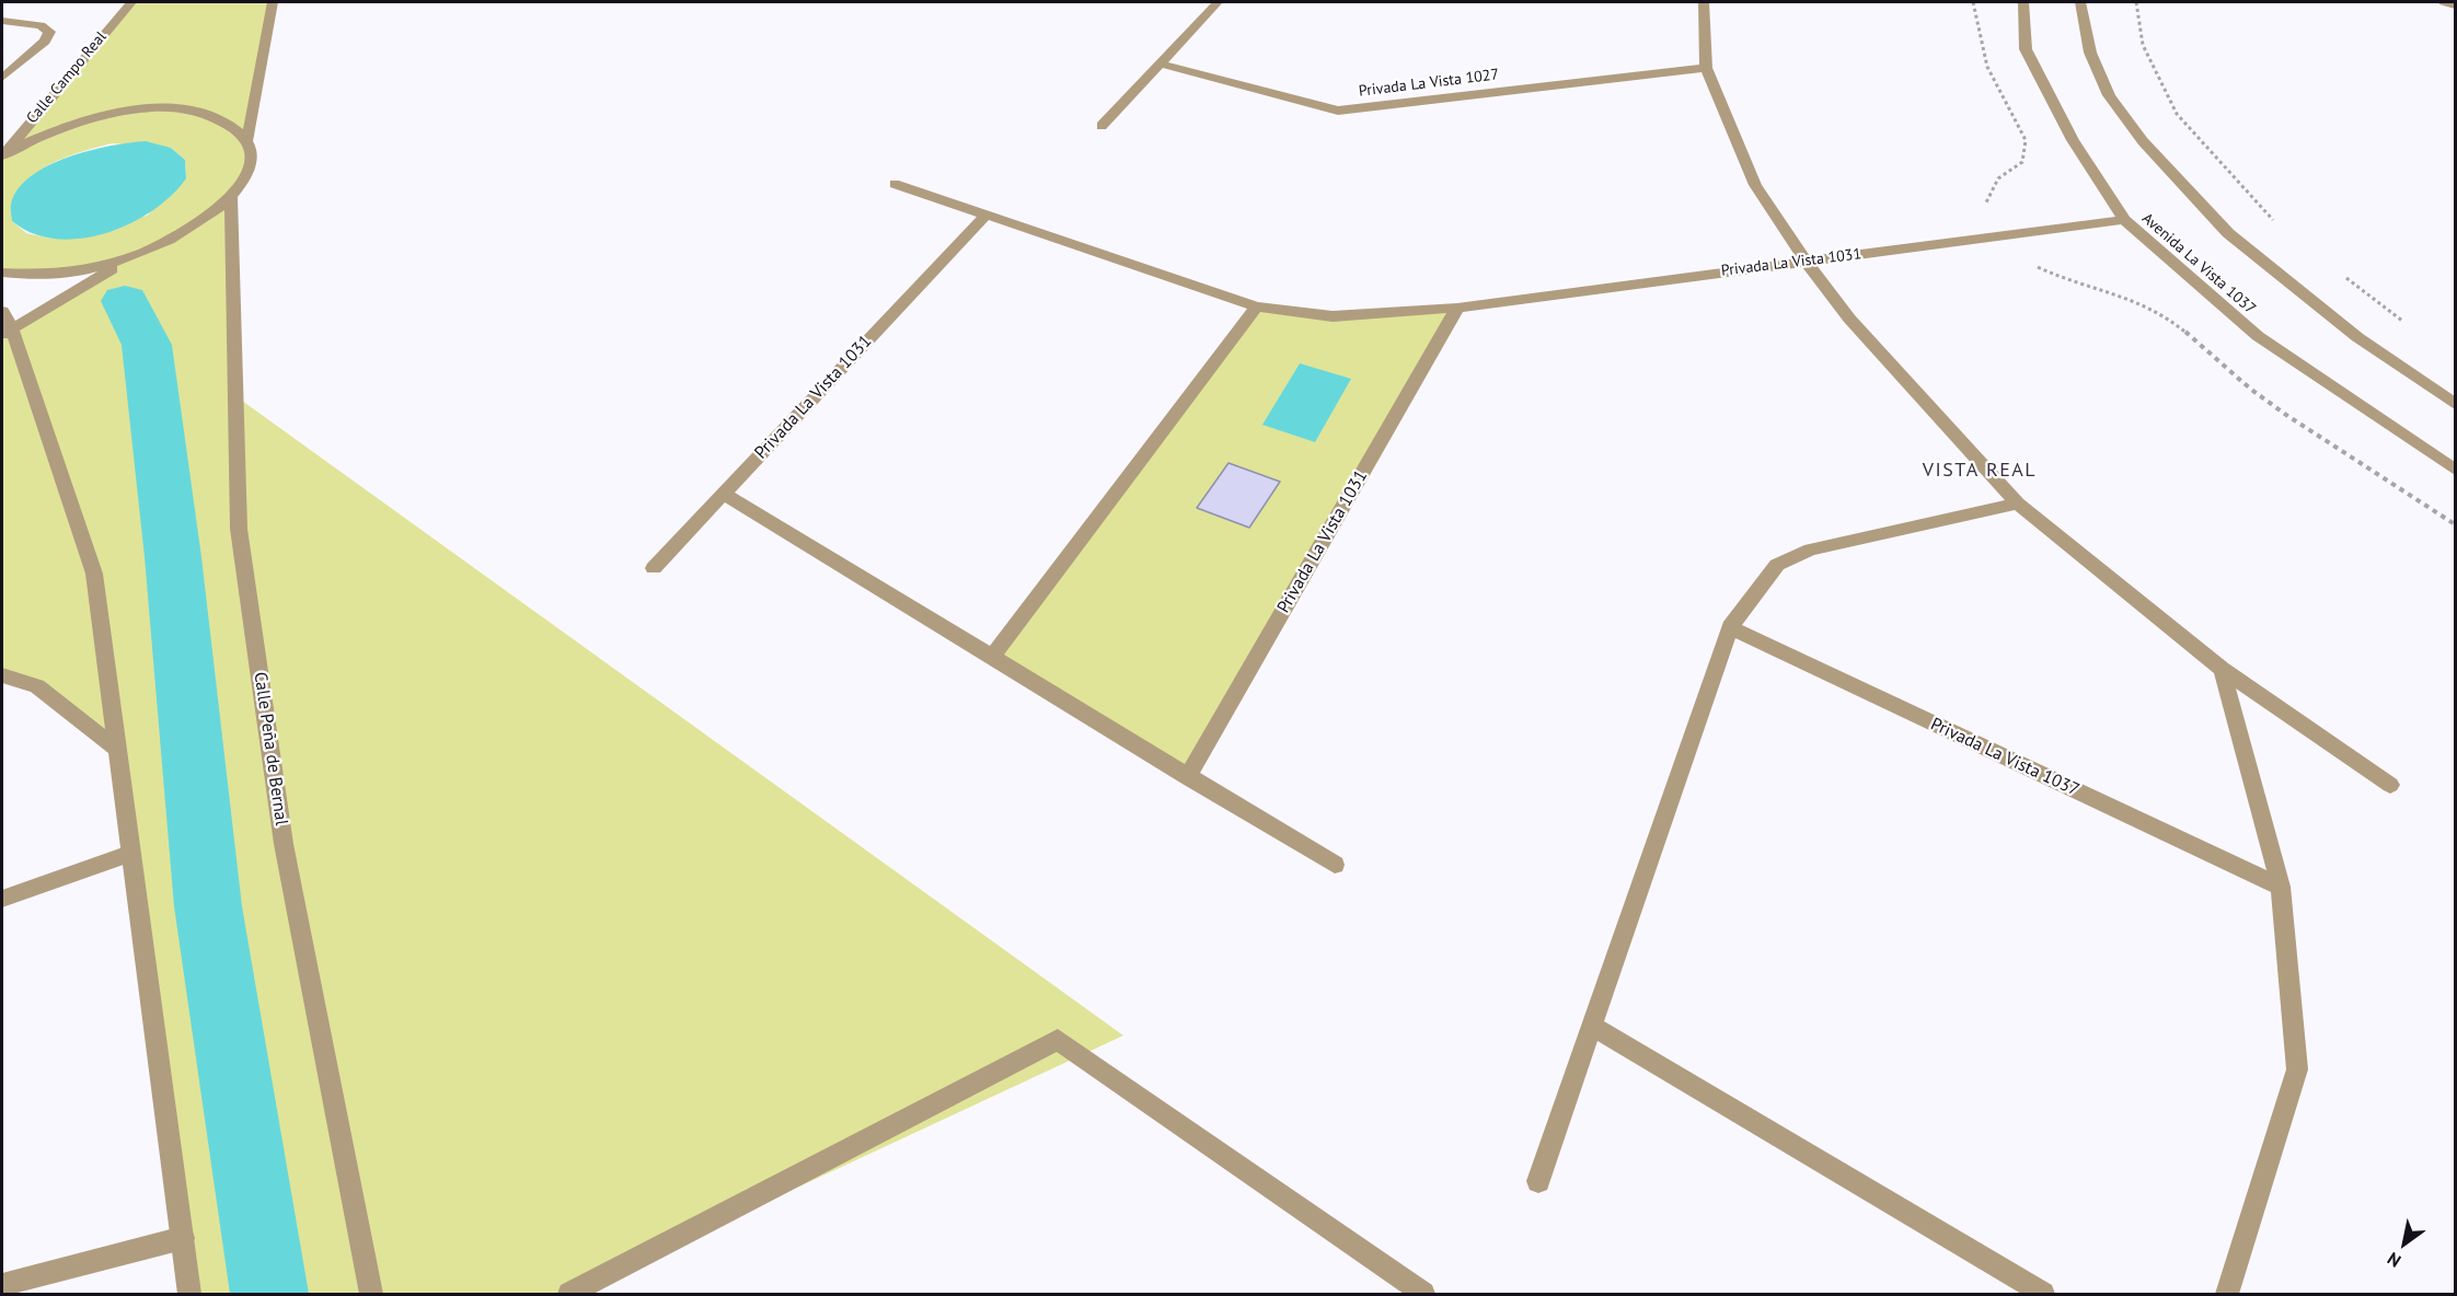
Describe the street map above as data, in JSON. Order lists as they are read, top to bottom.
{
  "streets": {
    "street": [
      "Calle Campo Real",
      "Privada La Vista 1027",
      "Privada La Vista 1031",
      "Avenida La Vista 1037",
      "Calle Peña de Bernal",
      "Privada La Vista 1037"
    ]
  },
  "crossings": [
    ["Privada La Vista 1031", "Avenida La Vista 1037"]
  ],
  "districts": ["VISTA REAL"],
  "north": "bottom left"
}
